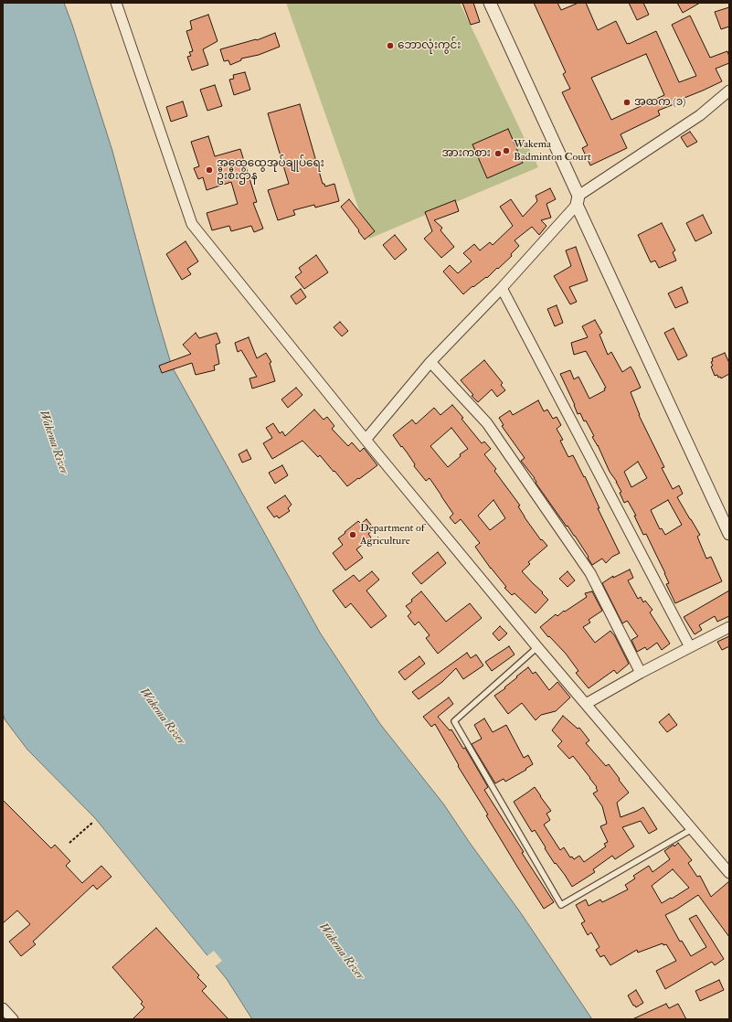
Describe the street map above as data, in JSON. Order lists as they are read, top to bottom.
{
  "water": ["Wakema River"],
  "places": [
    "ဘောလုံးကွင်း",
    "အထက (၁)",
    "Wakema Badminton Court",
    "အားကစား",
    "အထွေထွေအုပ်ချုပ်ရေး ဦးစီးဌာန",
    "Department of Agriculture"
  ]
}
